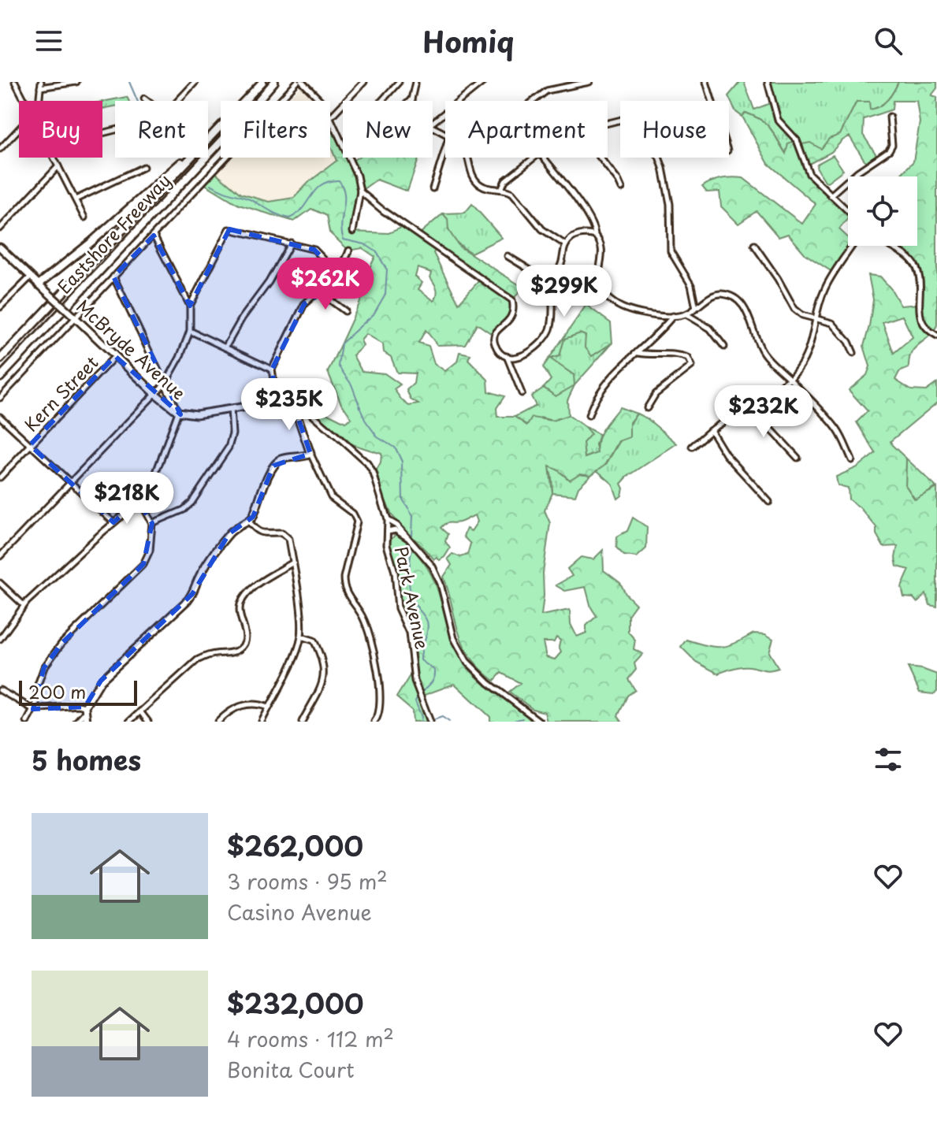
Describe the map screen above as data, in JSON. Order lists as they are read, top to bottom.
{
  "streets": {
    "highway": ["Eastshore Freeway"],
    "main road": ["McBryde Avenue"],
    "street": ["Kern Street", "Park Avenue"]
  },
  "crossings": [
    ["McBryde Avenue", "Kern Street"],
    ["McBryde Avenue", "Park Avenue"]
  ],
  "scale_bar": "200 m",
  "page": {
    "header": "Homiq",
    "chip": [
      "Buy",
      "Rent",
      "Filters",
      "New",
      "Apartment",
      "House"
    ],
    "price": [
      "$262K",
      "$299K",
      "$235K",
      "$232K",
      "$218K"
    ],
    "scale": "200 m",
    "heading": "5 homes",
    "list": [
      {
        "name": "$262,000",
        "note": "3 rooms · 95 m² · Casino Avenue"
      },
      {
        "name": "$232,000",
        "note": "4 rooms · 112 m² · Bonita Court"
      }
    ]
  }
}
